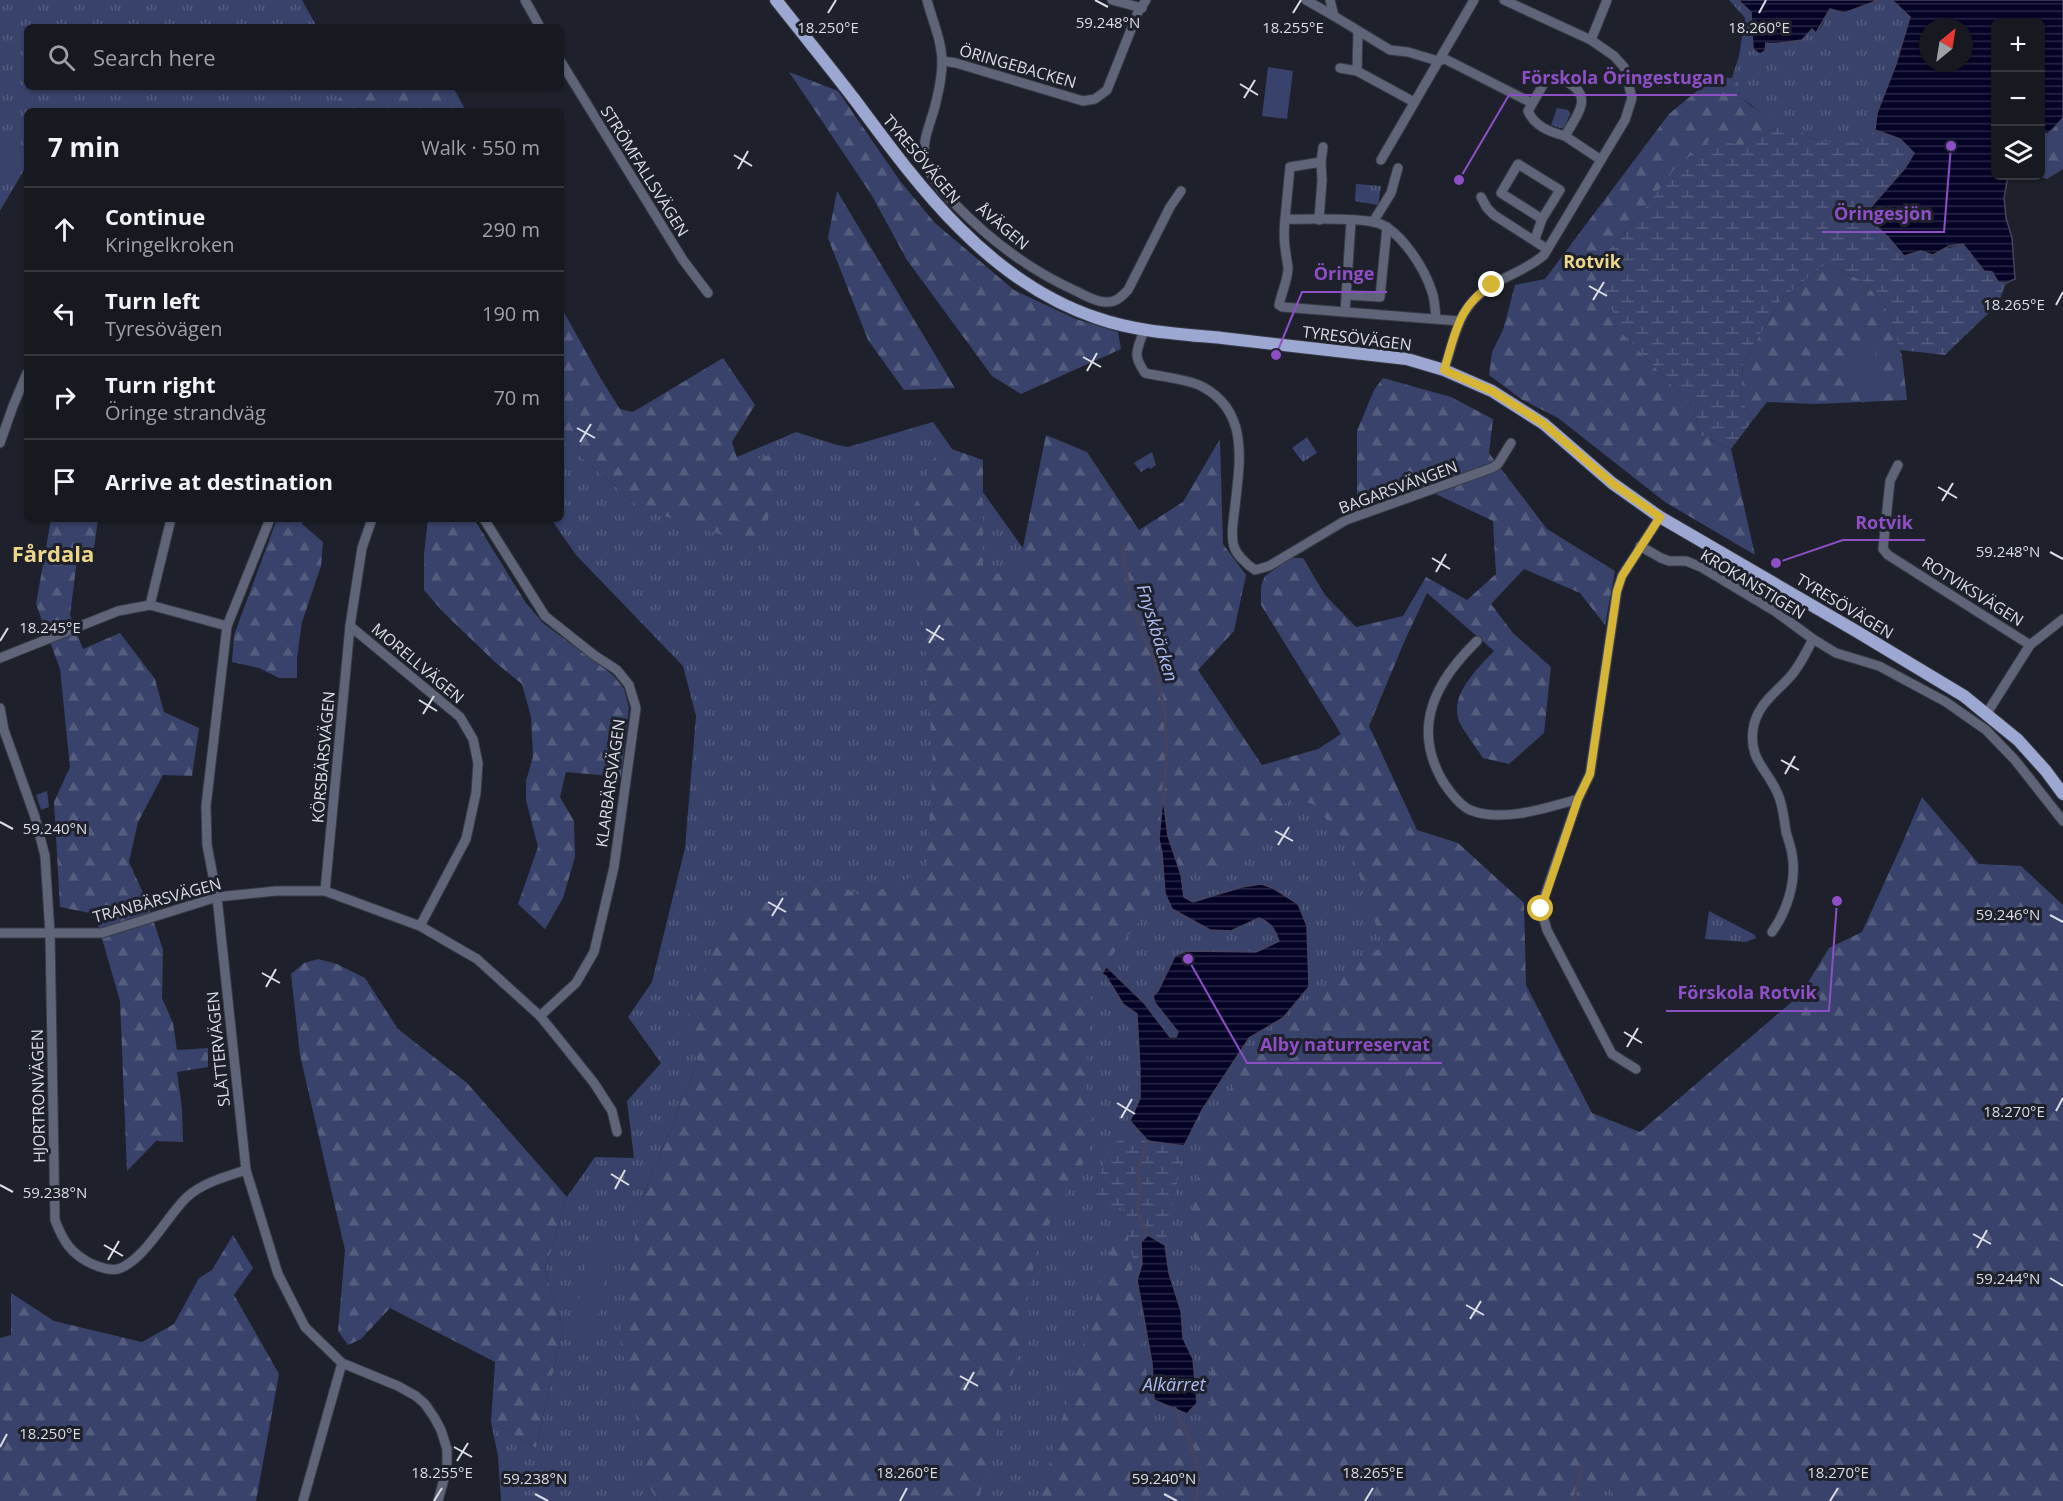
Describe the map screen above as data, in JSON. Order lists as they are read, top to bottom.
{
  "streets": {
    "main road": ["TYRESÖVÄGEN"],
    "street": [
      "ÖRINGEBACKEN",
      "STRÖMFALLSVÄGEN",
      "ÅVÄGEN",
      "BAGARSVÄNGEN",
      "KROKANSTIGEN",
      "ROTVIKSVÄGEN",
      "MORELLVÄGEN",
      "KÖRSBÄRSVÄGEN",
      "KLARBÄRSVÄGEN",
      "TRANBÄRSVÄGEN",
      "SLÅTTERVÄGEN",
      "HJORTRONVÄGEN"
    ]
  },
  "crossings": [
    ["ÖRINGEBACKEN", "ÅVÄGEN"],
    ["TYRESÖVÄGEN", "BAGARSVÄNGEN"],
    ["MORELLVÄGEN", "KÖRSBÄRSVÄGEN"],
    ["MORELLVÄGEN", "TRANBÄRSVÄGEN"],
    ["KÖRSBÄRSVÄGEN", "TRANBÄRSVÄGEN"],
    ["KLARBÄRSVÄGEN", "TRANBÄRSVÄGEN"],
    ["TRANBÄRSVÄGEN", "SLÅTTERVÄGEN"],
    ["TRANBÄRSVÄGEN", "HJORTRONVÄGEN"],
    ["SLÅTTERVÄGEN", "HJORTRONVÄGEN"]
  ],
  "districts": ["Rotvik", "Fårdala"],
  "water": ["Fnyskbäcken", "Alkärret"],
  "places": [
    "Öringesjön",
    "Förskola Öringestugan",
    "Öringe",
    "Rotvik",
    "Förskola Rotvik",
    "Alby naturreservat"
  ],
  "north": "top right",
  "page": {
    "map_buttons": ["+", "−"],
    "search": "Search here",
    "heading": ["7 min", "Walk · 550 m"],
    "list": [
      ["Continue", "Kringelkroken", "290 m"],
      ["Turn left", "Tyresövägen", "190 m"],
      ["Turn right", "Öringe strandväg", "70 m"],
      "Arrive at destination"
    ]
  },
  "coordinates": [
    "59.248°N",
    "18.250°E",
    "18.255°E",
    "18.260°E",
    "18.265°E",
    "18.245°E",
    "59.240°N",
    "59.246°N",
    "18.270°E",
    "59.238°N",
    "59.244°N"
  ]
}
